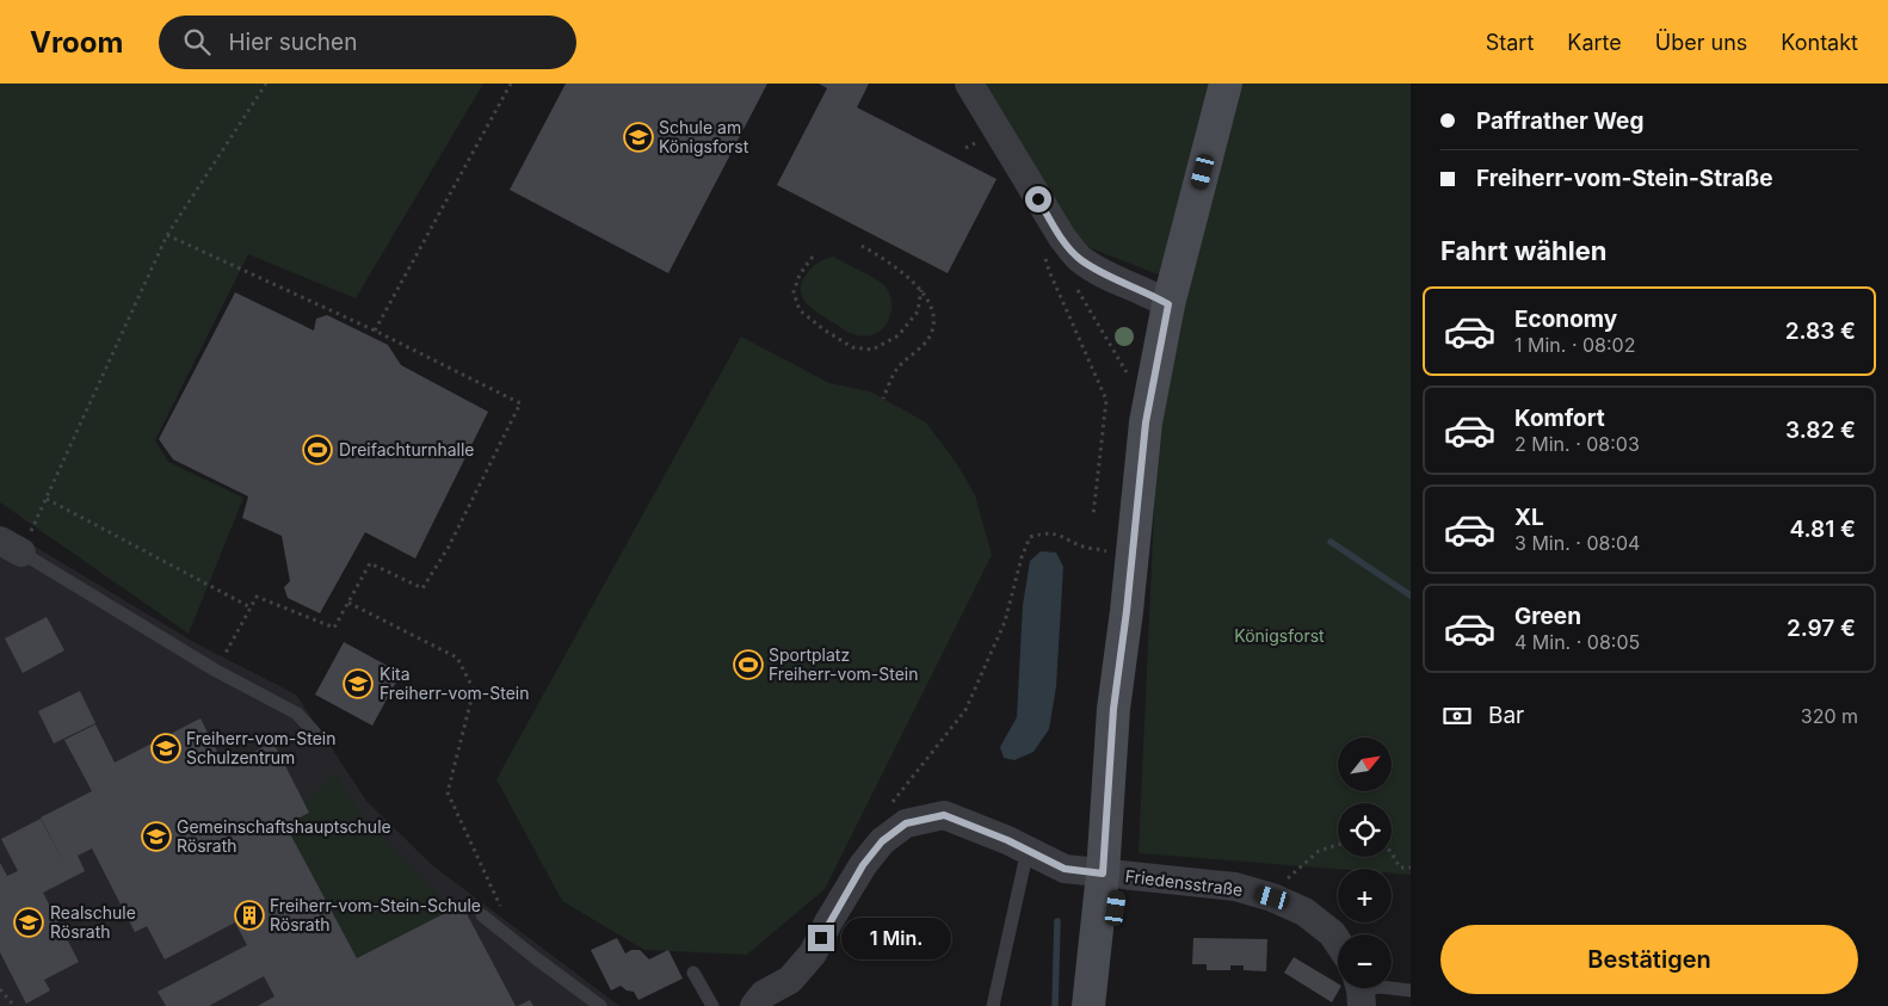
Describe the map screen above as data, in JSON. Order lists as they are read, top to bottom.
{
  "streets": {
    "street": ["Friedensstraße"]
  },
  "parks": ["Königsforst"],
  "places": {
    "school or university": [
      "Schule am Königsforst",
      "Kita Freiherr-vom-Stein",
      "Freiherr-vom-Stein Schulzentrum",
      "Gemeinschaftshauptschule Rösrath",
      "Realschule Rösrath"
    ],
    "sports": ["Dreifachturnhalle", "Sportplatz Freiherr-vom-Stein"],
    "building": ["Freiherr-vom-Stein-Schule Rösrath"]
  },
  "north": "top right",
  "page": {
    "header": "Vroom",
    "search": "Hier suchen",
    "nav": [
      "Start",
      "Karte",
      "Über uns",
      "Kontakt"
    ],
    "banner": ["Paffrather Weg", "Freiherr-vom-Stein-Straße"],
    "heading": "Fahrt wählen",
    "list": [
      {
        "name": "Economy",
        "note": "1 Min. · 08:02",
        "value": "2.83 €"
      },
      {
        "name": "Komfort",
        "note": "2 Min. · 08:03",
        "value": "3.82 €"
      },
      {
        "name": "XL",
        "note": "3 Min. · 08:04",
        "value": "4.81 €"
      },
      {
        "name": "Green",
        "note": "4 Min. · 08:05",
        "value": "2.97 €"
      }
    ],
    "pay": ["Bar", "320 m"],
    "map_buttons": ["+", "−"],
    "buttons": "Bestätigen",
    "bubble": "1 Min."
  }
}
